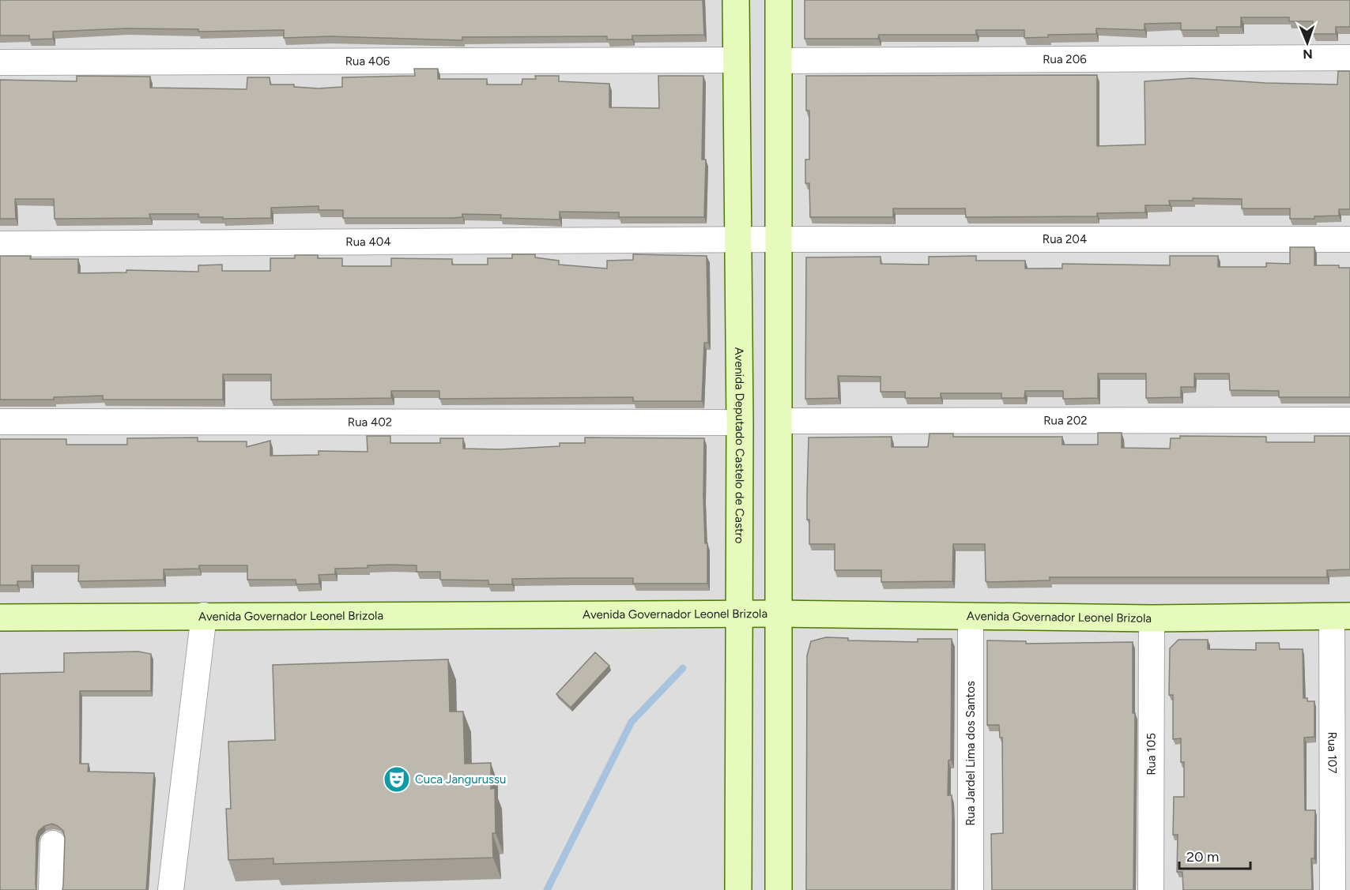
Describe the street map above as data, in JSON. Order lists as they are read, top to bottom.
{
  "streets": {
    "main road": ["Avenida Deputado Castelo de Castro", "Avenida Governador Leonel Brizola"],
    "street": [
      "Rua 206",
      "Rua 406",
      "Rua 204",
      "Rua 404",
      "Rua 202",
      "Rua 402",
      "Rua Jardel Lima dos Santos",
      "Rua 107",
      "Rua 105"
    ]
  },
  "crossings": [
    ["Rua 406", "Avenida Deputado Castelo de Castro"],
    ["Rua 204", "Rua 404"],
    ["Rua 204", "Avenida Deputado Castelo de Castro"],
    ["Rua 404", "Avenida Deputado Castelo de Castro"],
    ["Rua 402", "Avenida Deputado Castelo de Castro"],
    ["Avenida Deputado Castelo de Castro", "Avenida Governador Leonel Brizola"],
    ["Avenida Governador Leonel Brizola", "Rua Jardel Lima dos Santos"],
    ["Avenida Governador Leonel Brizola", "Rua 107"],
    ["Avenida Governador Leonel Brizola", "Rua 105"]
  ],
  "places": {
    "theatre": ["Cuca Jangurussu"]
  },
  "scale_bar": "20 m",
  "north": "bottom"
}
